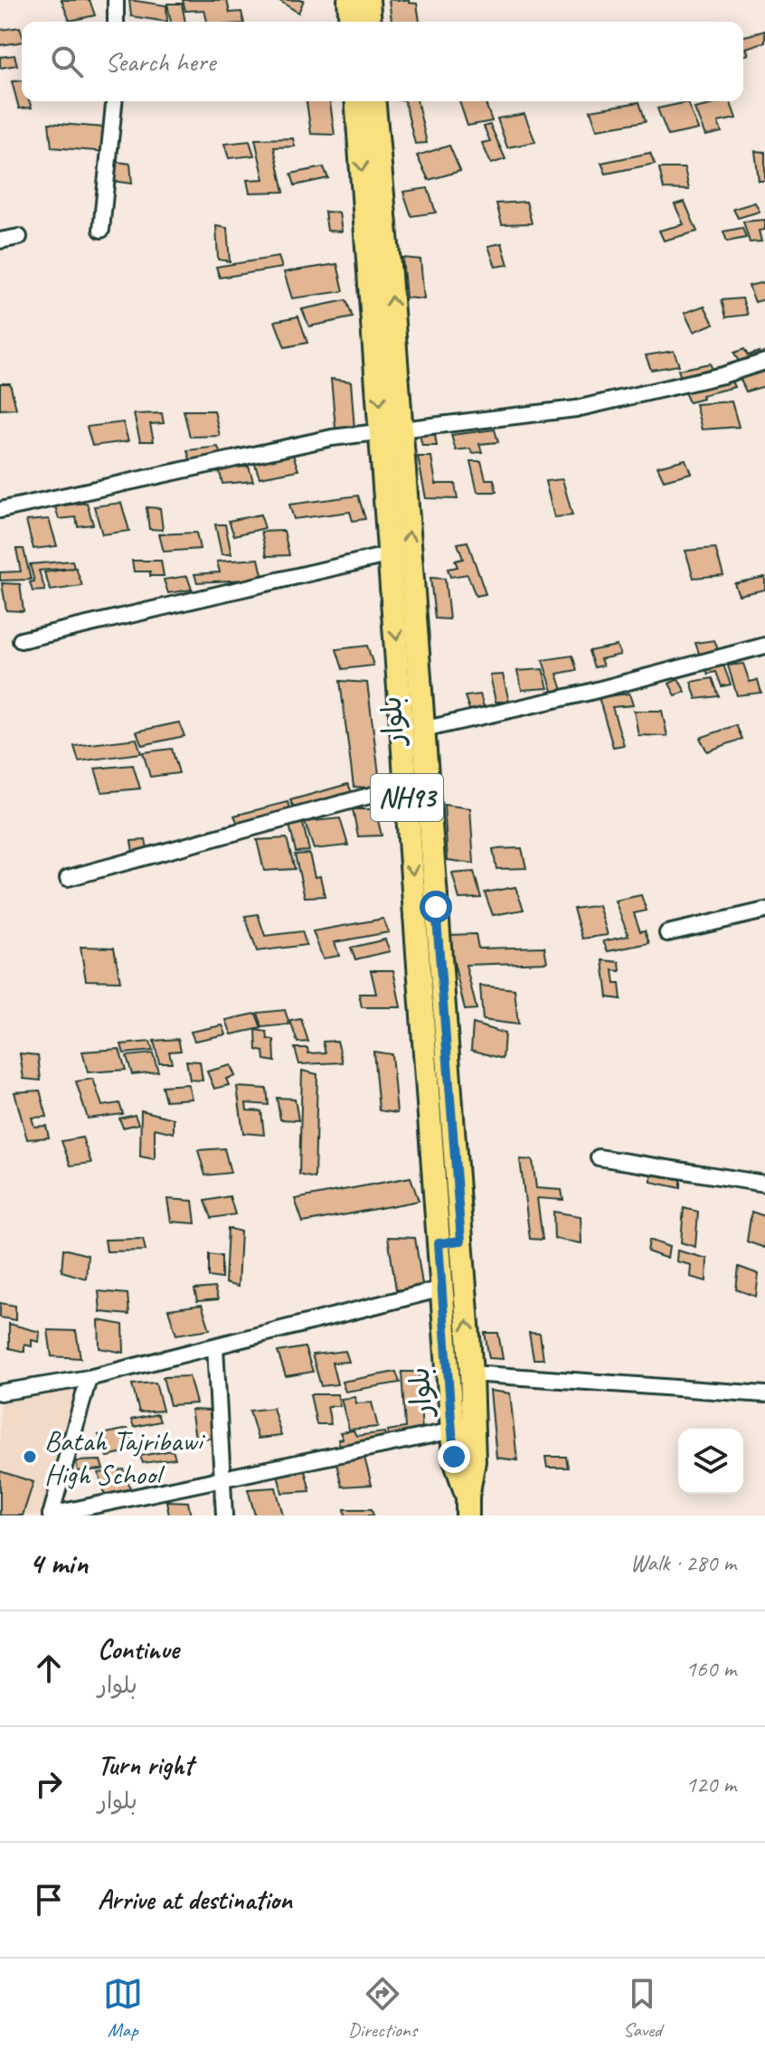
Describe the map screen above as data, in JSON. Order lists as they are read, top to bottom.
{
  "streets": {
    "main road": ["بلوار", "NH93"]
  },
  "places": ["Batah Tajribawi High School"],
  "page": {
    "search": "Search here",
    "heading": ["4 min", "Walk · 280 m"],
    "list": [
      ["Continue", "بلوار", "160 m"],
      ["Turn right", "بلوار", "120 m"],
      "Arrive at destination"
    ],
    "nav": ["Map", "Directions", "Saved"]
  }
}
